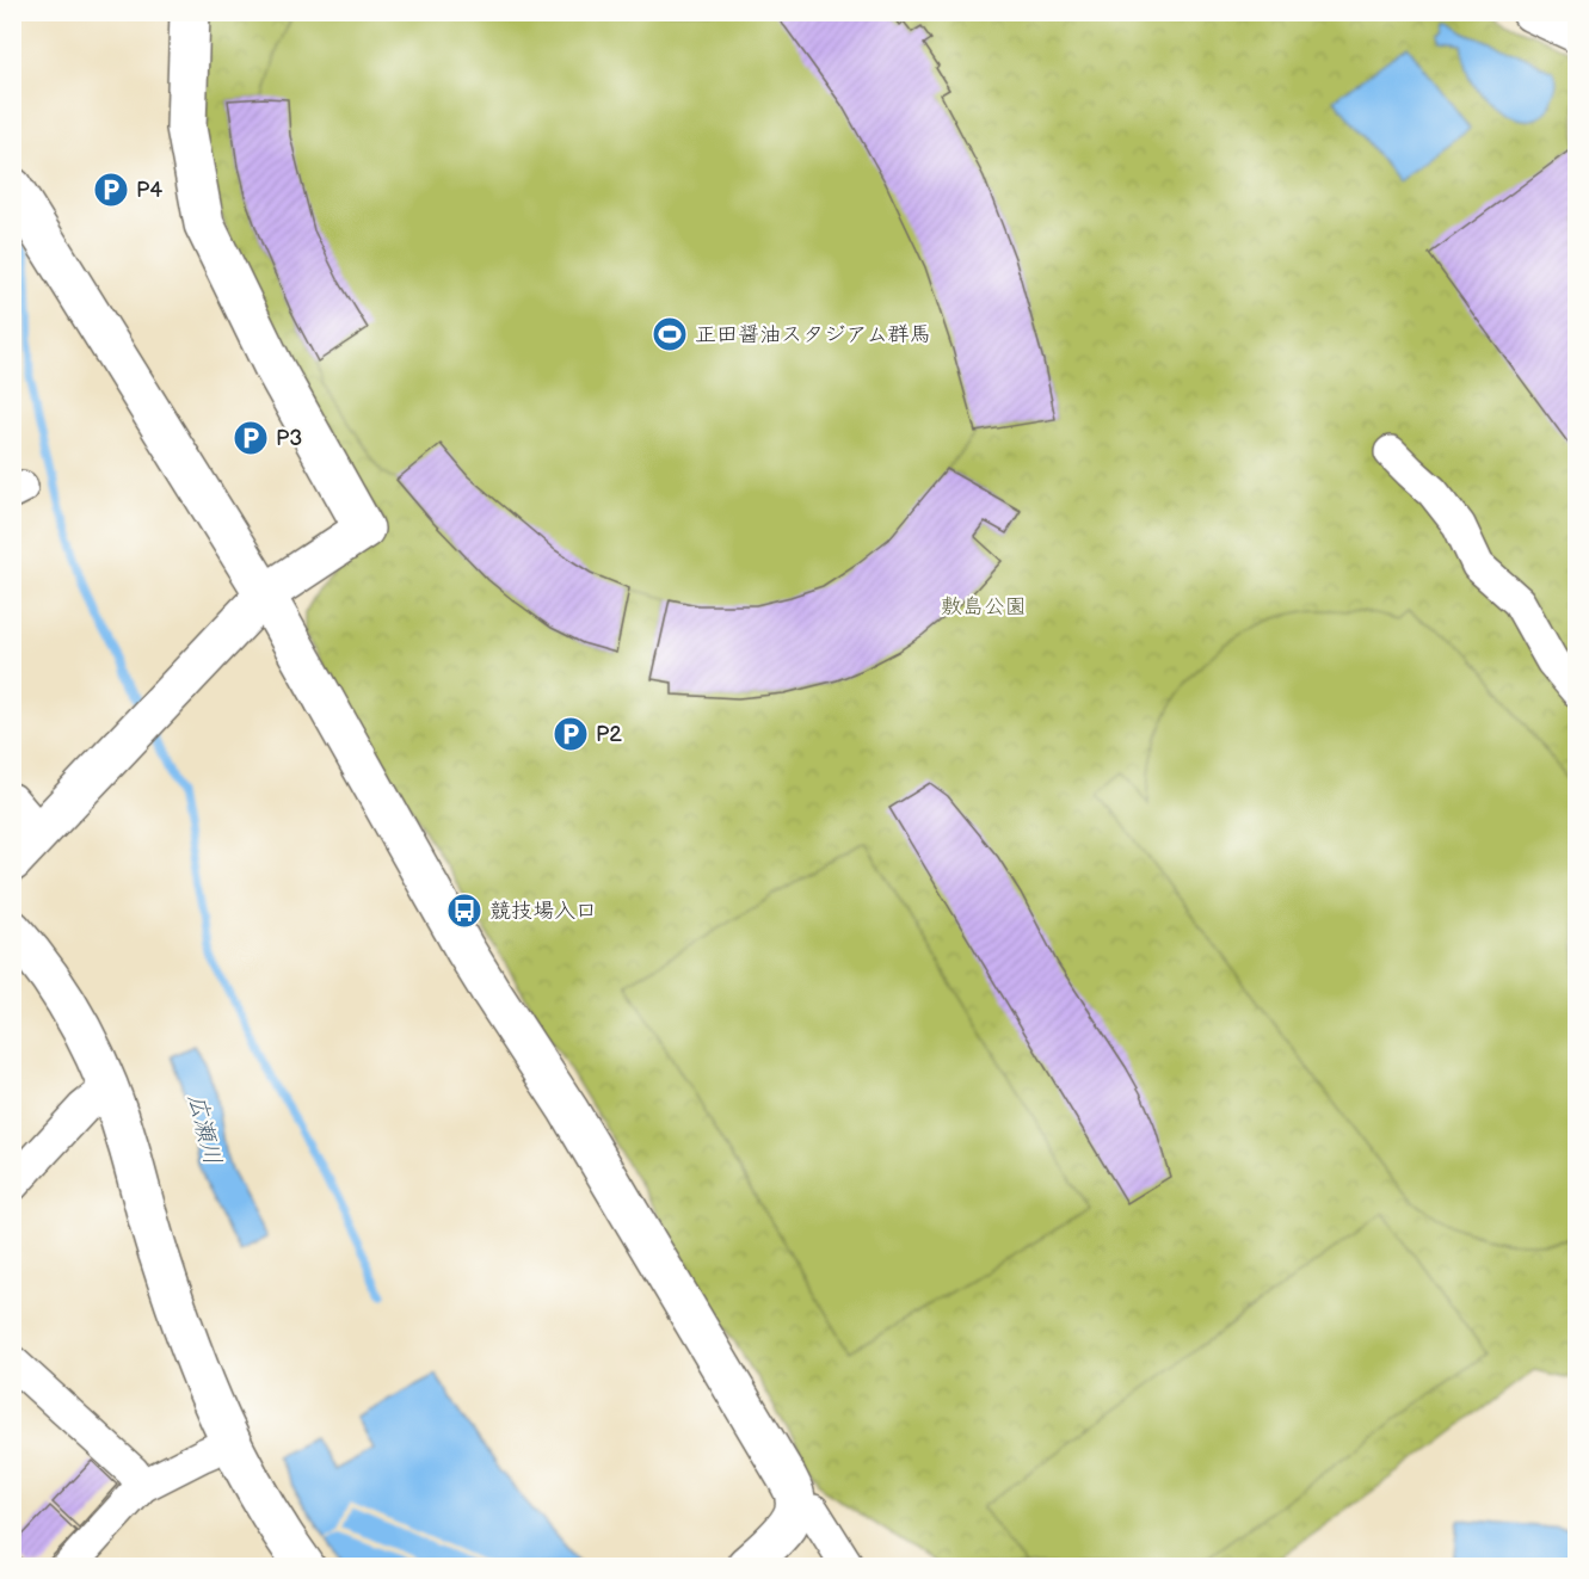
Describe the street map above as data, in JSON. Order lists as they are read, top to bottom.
{
  "water": ["広瀬川"],
  "parks": ["敷島公園"],
  "places": {
    "parking": ["P4", "P3", "P2"],
    "sports": ["正田醤油スタジアム群馬"],
    "bus stop": ["競技場入口"]
  }
}
